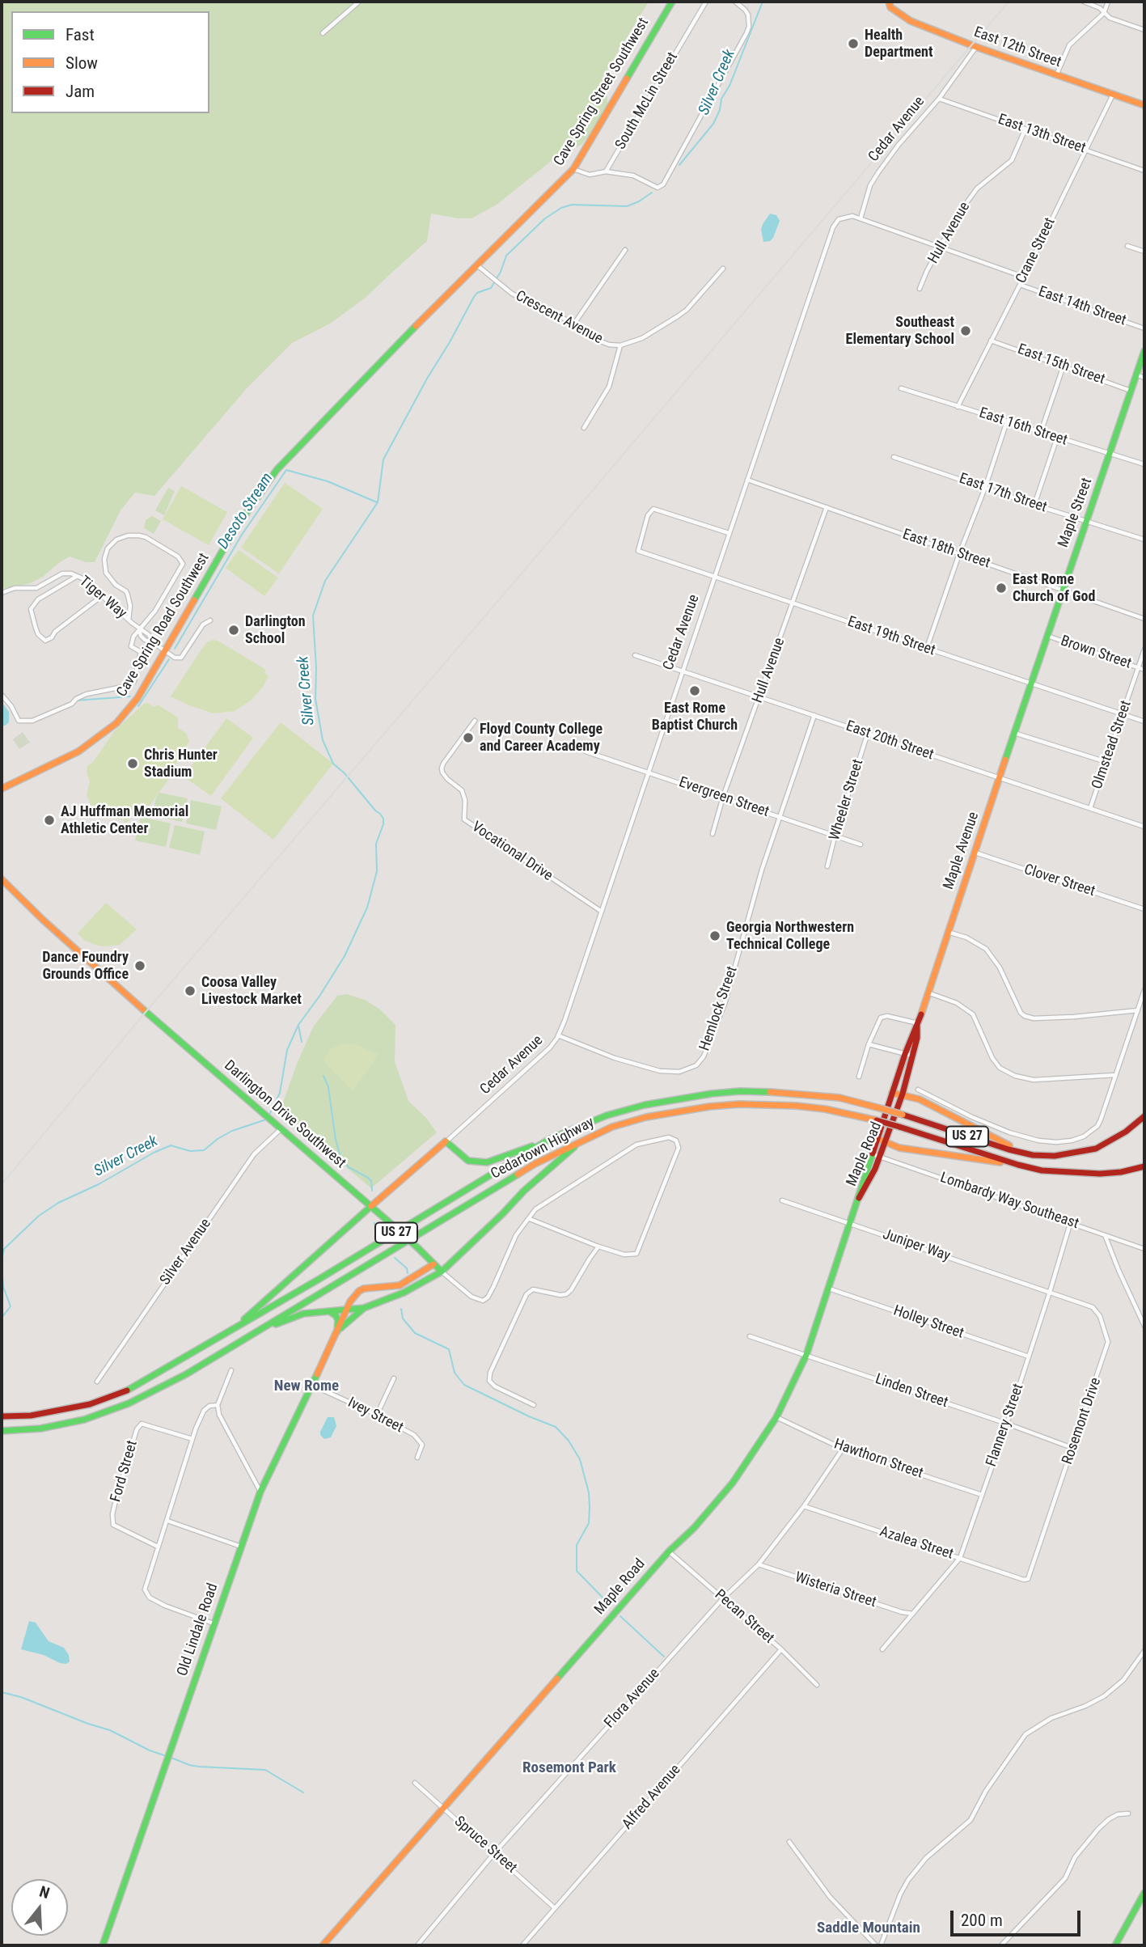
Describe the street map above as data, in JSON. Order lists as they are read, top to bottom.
{
  "streets": {
    "main road": [
      "East 12th Street",
      "Cave Spring Street Southwest",
      "Cedar Avenue",
      "Maple Street",
      "Cave Spring Road Southwest",
      "Maple Avenue",
      "Darlington Drive Southwest",
      "US 27",
      "Cedartown Highway",
      "Maple Road",
      "Old Lindale Road"
    ],
    "street": [
      "South McLin Street",
      "East 13th Street",
      "Hull Avenue",
      "Crane Street",
      "East 14th Street",
      "Crescent Avenue",
      "East 15th Street",
      "East 16th Street",
      "East 17th Street",
      "East 18th Street",
      "Tiger Way",
      "East 19th Street",
      "Brown Street",
      "East 20th Street",
      "Olmstead Street",
      "Evergreen Street",
      "Wheeler Street",
      "Vocational Drive",
      "Clover Street",
      "Hemlock Street",
      "Lombardy Way Southeast",
      "Juniper Way",
      "Silver Avenue",
      "Holley Street",
      "Linden Street",
      "Ivey Street",
      "Rosemont Drive",
      "Flannery Street",
      "Hawthorn Street",
      "Ford Street",
      "Azalea Street",
      "Wisteria Street",
      "Pecan Street",
      "Flora Avenue",
      "Alfred Avenue",
      "Spruce Street"
    ]
  },
  "crossings": [
    ["East 12th Street", "Cedar Avenue"],
    ["East 12th Street", "Crane Street"],
    ["Cave Spring Street Southwest", "Crescent Avenue"],
    ["Cave Spring Street Southwest", "Cave Spring Road Southwest"],
    ["Cedar Avenue", "East 13th Street"],
    ["Cedar Avenue", "East 14th Street"],
    ["Cedar Avenue", "East 18th Street"],
    ["Cedar Avenue", "East 19th Street"],
    ["Cedar Avenue", "East 20th Street"],
    ["Cedar Avenue", "Evergreen Street"],
    ["Cedar Avenue", "Vocational Drive"],
    ["Cedar Avenue", "Hemlock Street"],
    ["Cedar Avenue", "Darlington Drive Southwest"],
    ["Cedar Avenue", "Cedartown Highway"],
    ["East 13th Street", "Hull Avenue"],
    ["East 13th Street", "Crane Street"],
    ["Hull Avenue", "East 14th Street"],
    ["Hull Avenue", "East 18th Street"],
    ["Hull Avenue", "East 19th Street"],
    ["Hull Avenue", "East 20th Street"],
    ["Hull Avenue", "Evergreen Street"],
    ["Crane Street", "East 14th Street"],
    ["Crane Street", "East 15th Street"],
    ["Crane Street", "East 16th Street"],
    ["Crescent Avenue", "Cave Spring Road Southwest"],
    ["East 15th Street", "Maple Street"],
    ["East 16th Street", "Maple Street"],
    ["East 17th Street", "Maple Street"],
    ["Maple Street", "East 18th Street"],
    ["Maple Street", "East 19th Street"],
    ["Maple Street", "Brown Street"],
    ["Maple Street", "Maple Avenue"],
    ["Tiger Way", "Cave Spring Road Southwest"],
    ["East 19th Street", "Olmstead Street"],
    ["East 19th Street", "Maple Avenue"],
    ["Brown Street", "Olmstead Street"],
    ["East 20th Street", "Olmstead Street"],
    ["East 20th Street", "Wheeler Street"],
    ["East 20th Street", "Maple Avenue"],
    ["East 20th Street", "Hemlock Street"],
    ["Evergreen Street", "Wheeler Street"],
    ["Evergreen Street", "Hemlock Street"],
    ["Maple Avenue", "Clover Street"],
    ["Maple Avenue", "Maple Road"],
    ["Darlington Drive Southwest", "Silver Avenue"],
    ["Darlington Drive Southwest", "Old Lindale Road"],
    ["US 27", "Cedartown Highway"],
    ["Cedartown Highway", "Old Lindale Road"],
    ["Maple Road", "Lombardy Way Southeast"],
    ["Maple Road", "Juniper Way"],
    ["Maple Road", "Holley Street"],
    ["Maple Road", "Linden Street"],
    ["Maple Road", "Hawthorn Street"],
    ["Maple Road", "Pecan Street"],
    ["Maple Road", "Spruce Street"],
    ["Lombardy Way Southeast", "Flannery Street"],
    ["Juniper Way", "Rosemont Drive"],
    ["Juniper Way", "Flannery Street"],
    ["Holley Street", "Flannery Street"],
    ["Linden Street", "Rosemont Drive"],
    ["Linden Street", "Flannery Street"],
    ["Ivey Street", "Old Lindale Road"],
    ["Rosemont Drive", "Flannery Street"],
    ["Rosemont Drive", "Azalea Street"],
    ["Flannery Street", "Hawthorn Street"],
    ["Flannery Street", "Azalea Street"],
    ["Flannery Street", "Wisteria Street"],
    ["Hawthorn Street", "Flora Avenue"],
    ["Azalea Street", "Flora Avenue"],
    ["Wisteria Street", "Flora Avenue"],
    ["Pecan Street", "Flora Avenue"],
    ["Pecan Street", "Alfred Avenue"],
    ["Flora Avenue", "Spruce Street"],
    ["Alfred Avenue", "Spruce Street"]
  ],
  "districts": ["New Rome", "Rosemont Park", "Saddle Mountain"],
  "water": ["Silver Creek", "Desoto Stream"],
  "places": [
    "Health Department",
    "Southeast Elementary School",
    "East Rome Church of God",
    "Darlington School",
    "East Rome Baptist Church",
    "Floyd County College and Career Academy",
    "Chris Hunter Stadium",
    "AJ Huffman Memorial Athletic Center",
    "Georgia Northwestern Technical College",
    "Dance Foundry Grounds Office",
    "Coosa Valley Livestock Market"
  ],
  "legend": ["Fast", "Slow", "Jam"],
  "scale_bar": "200 m",
  "north": "top"
}
